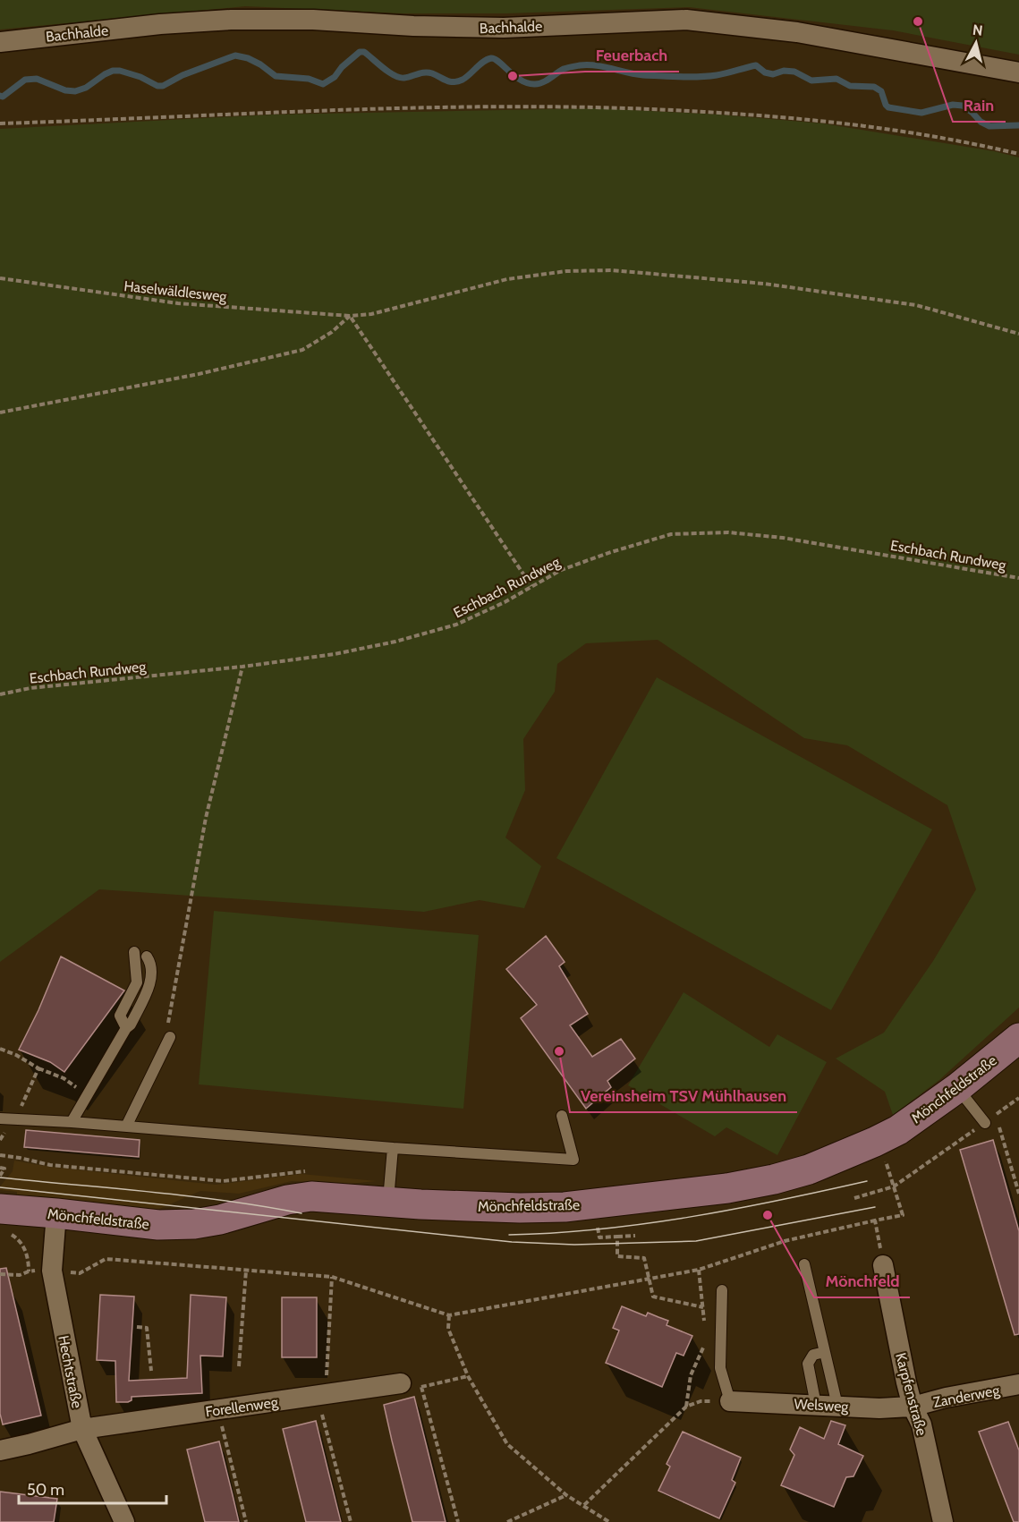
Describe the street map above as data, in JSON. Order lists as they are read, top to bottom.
{
  "streets": {
    "main road": ["Mönchfeldstraße"],
    "street": [
      "Bachhalde",
      "Hechtstraße",
      "Karpfenstraße",
      "Zanderweg",
      "Welsweg",
      "Forellenweg"
    ],
    "path": ["Haselwäldlesweg", "Eschbach Rundweg"]
  },
  "crossings": [
    ["Mönchfeldstraße", "Hechtstraße"],
    ["Hechtstraße", "Forellenweg"],
    ["Karpfenstraße", "Zanderweg"],
    ["Karpfenstraße", "Welsweg"],
    ["Zanderweg", "Welsweg"]
  ],
  "places": [
    "Rain",
    "Feuerbach",
    "Vereinsheim TSV Mühlhausen",
    "Mönchfeld"
  ],
  "scale_bar": "50 m",
  "north": "top"
}
